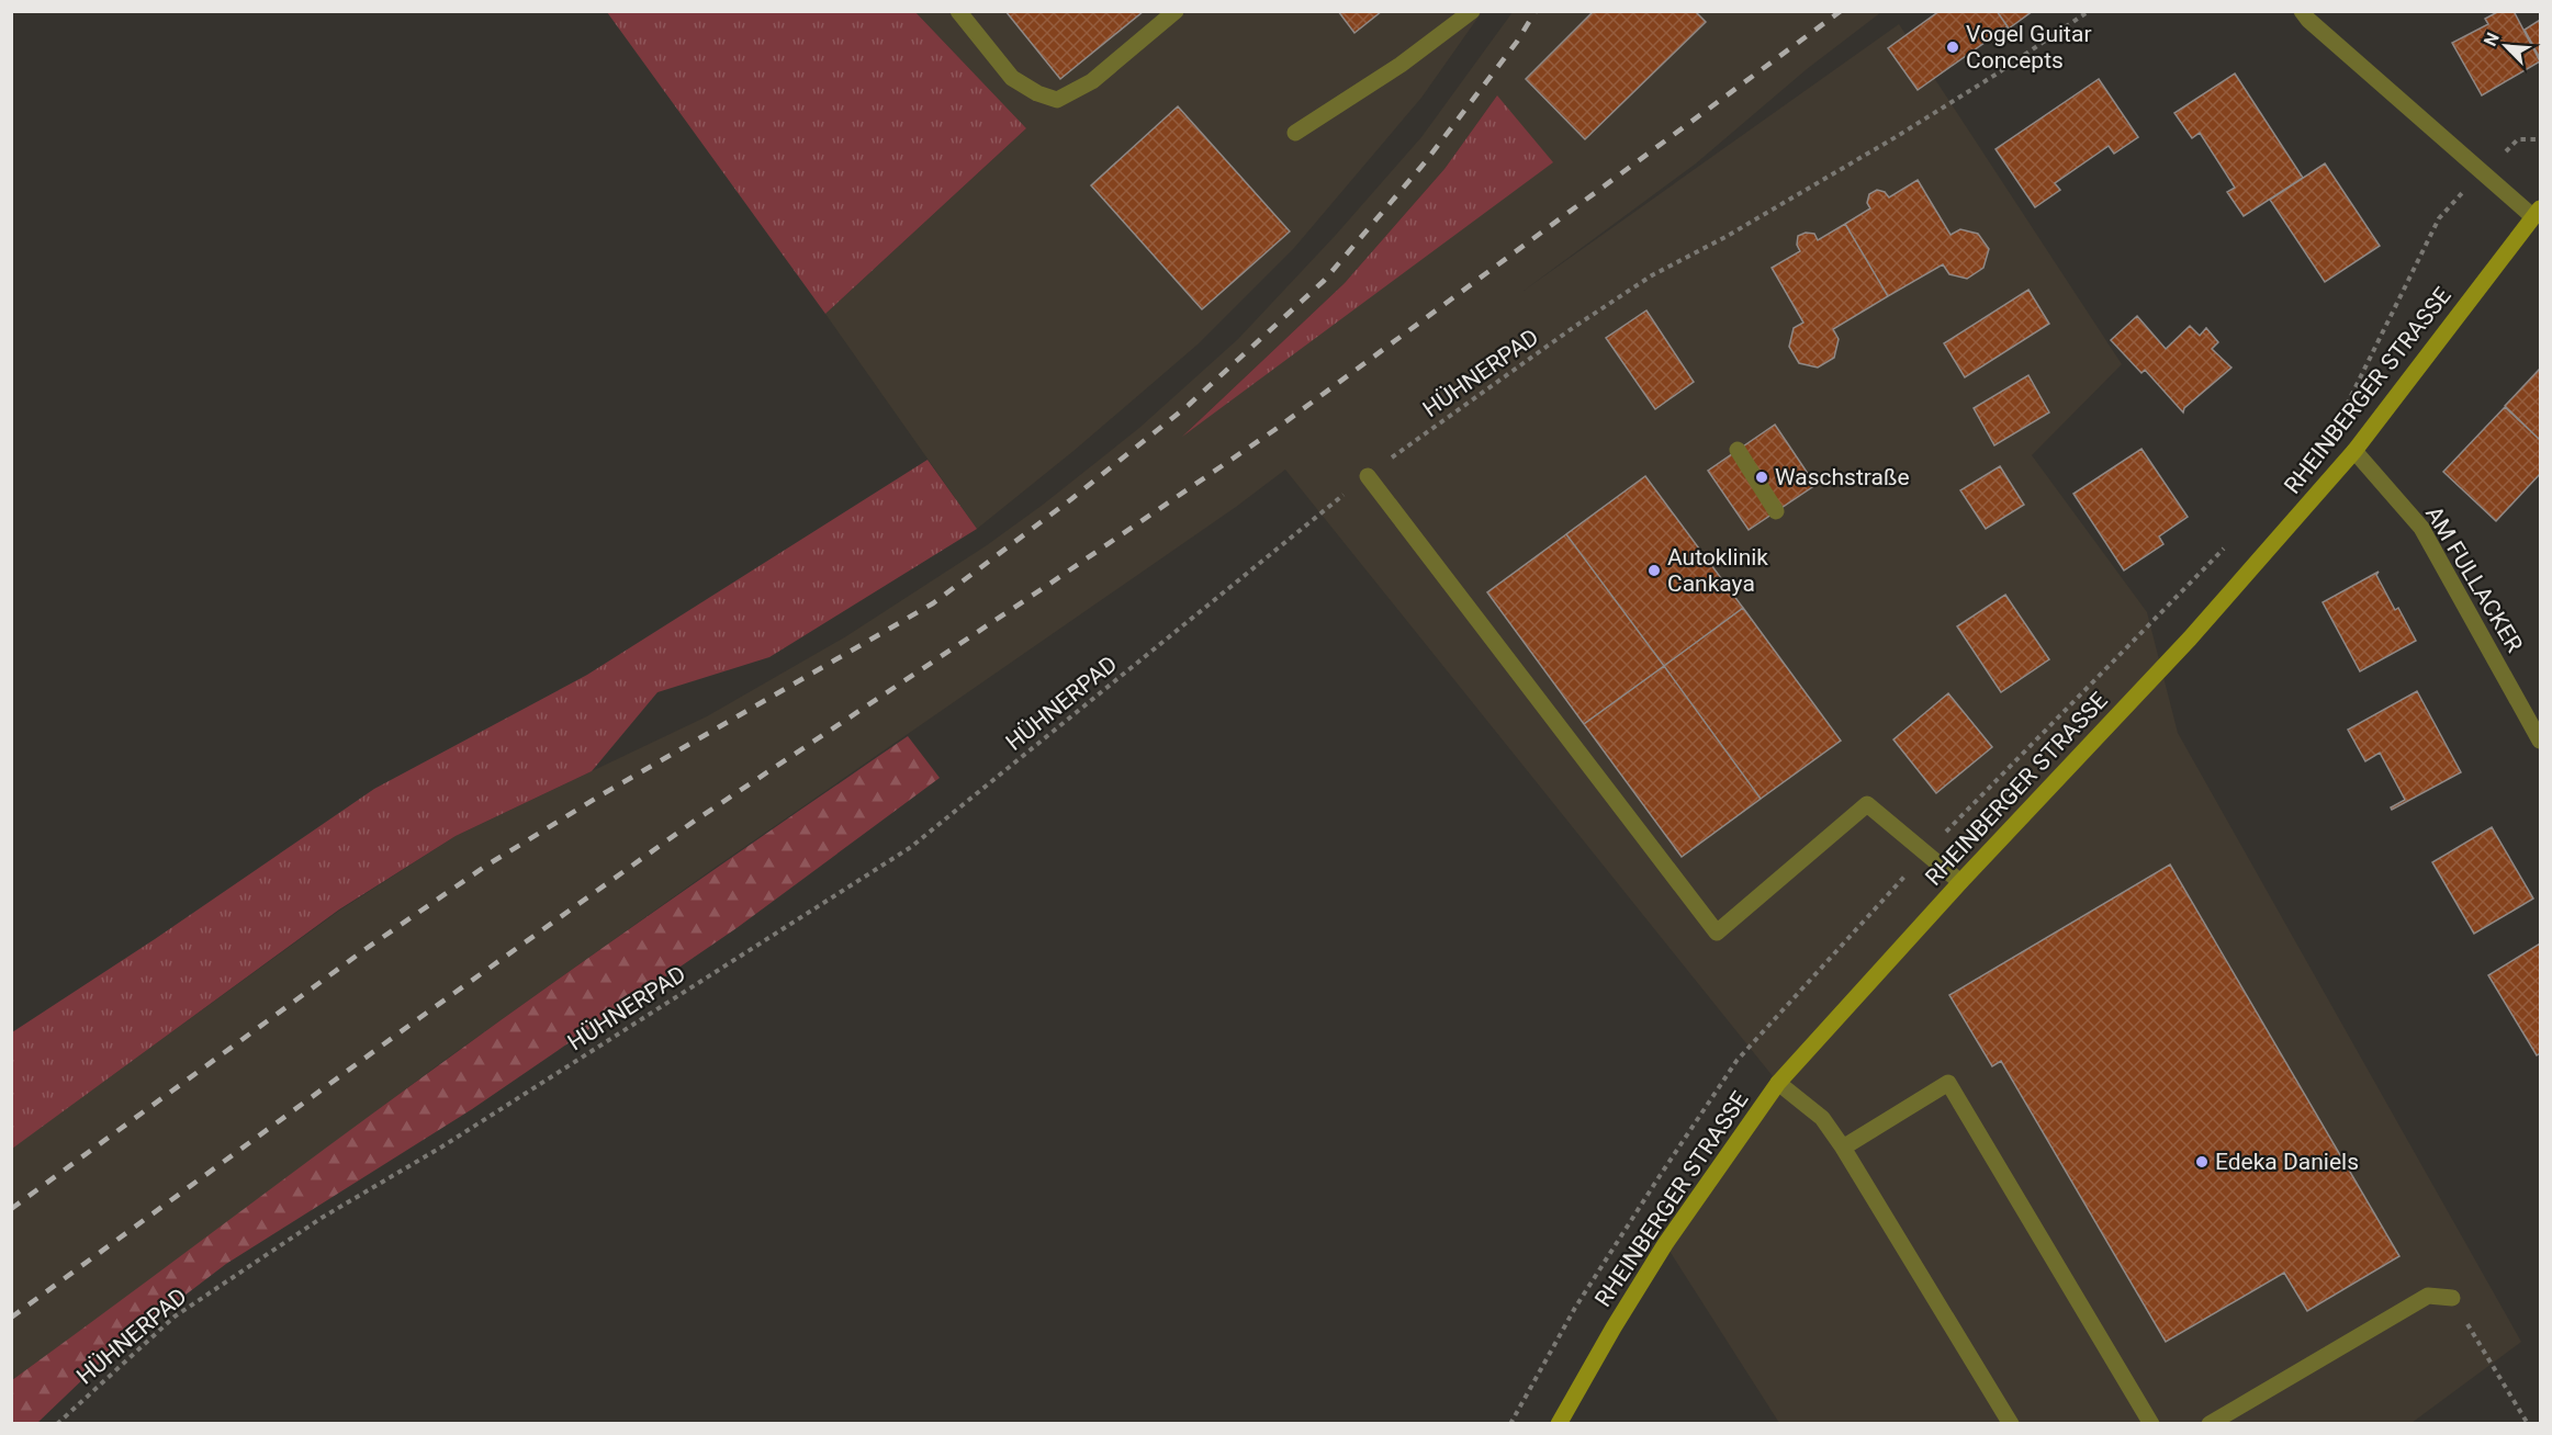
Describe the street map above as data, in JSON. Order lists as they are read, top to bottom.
{
  "streets": {
    "main road": ["RHEINBERGER STRASSE"],
    "street": ["AM FULLACKER"],
    "path": ["HÜHNERPAD"]
  },
  "crossings": [
    ["RHEINBERGER STRASSE", "AM FULLACKER"]
  ],
  "places": [
    "Vogel Guitar Concepts",
    "Waschstraße",
    "Autoklinik Cankaya",
    "Edeka Daniels"
  ],
  "north": "top left"
}
